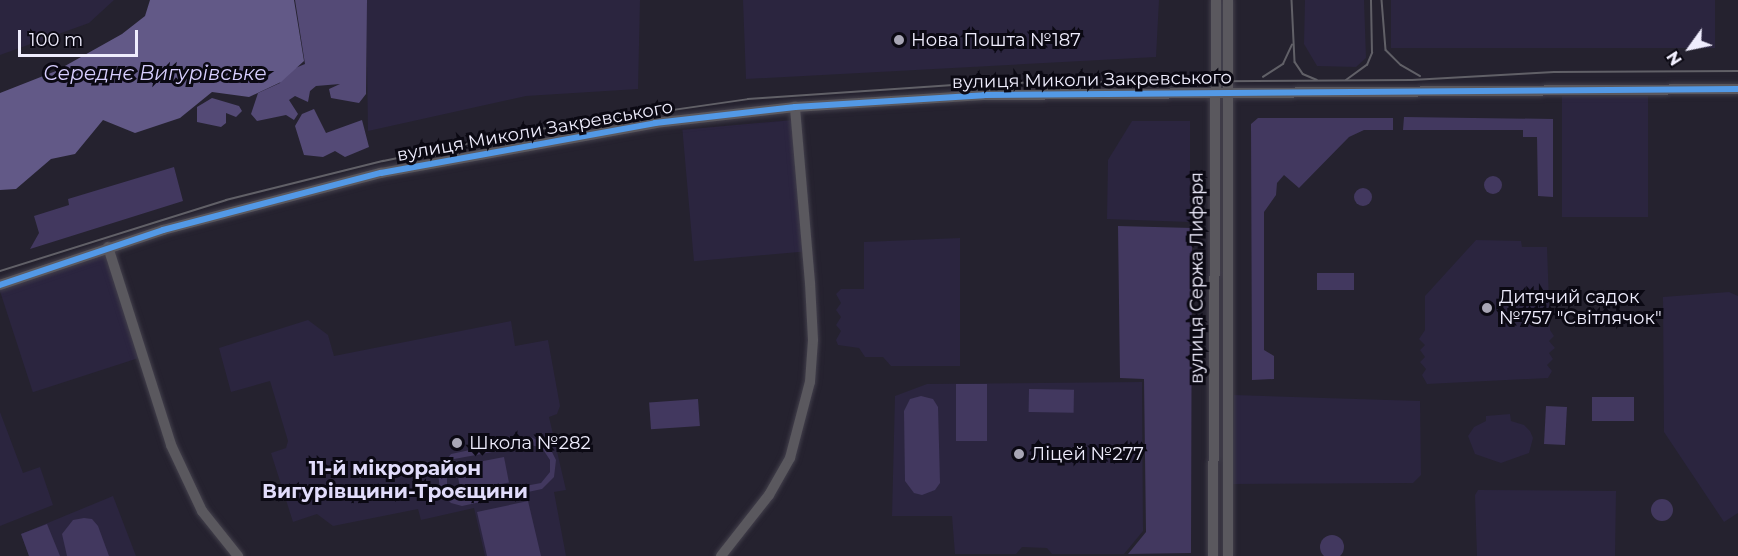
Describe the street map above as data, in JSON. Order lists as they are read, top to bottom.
{
  "streets": {
    "street": ["вулиця Миколи Закревського", "вулиця Сержа Лифаря"]
  },
  "crossings": [
    ["вулиця Миколи Закревського", "вулиця Сержа Лифаря"]
  ],
  "districts": ["11-й мікрорайон Вигурівщини-Троєщини"],
  "water": ["Середнє Вигурівське"],
  "places": [
    "Нова Пошта №187",
    "Дитячий садок №757 \"Світлячок\"",
    "Школа №282",
    "Ліцей №277"
  ],
  "scale_bar": "100 m",
  "north": "bottom left"
}
